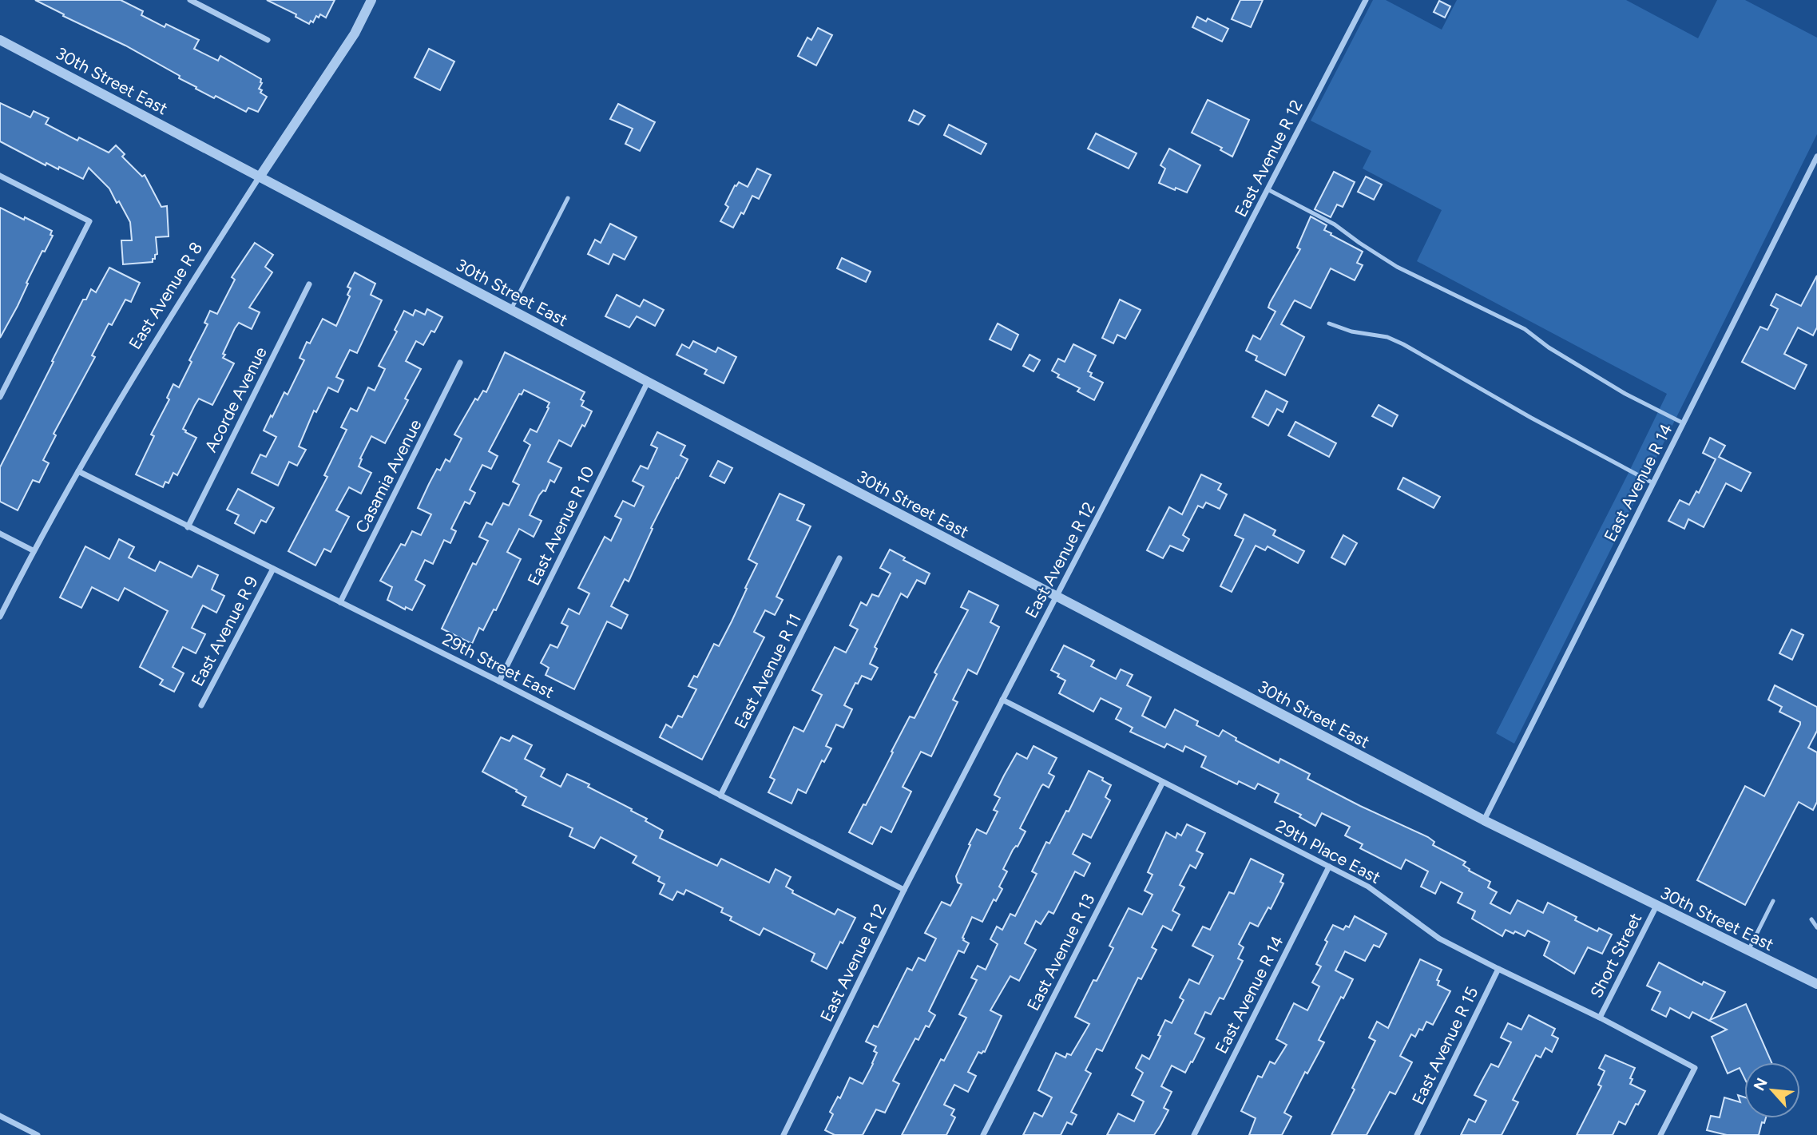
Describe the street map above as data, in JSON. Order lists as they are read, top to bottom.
{
  "streets": {
    "street": [
      "30th Street East",
      "East Avenue R 12",
      "East Avenue R 8",
      "Acorde Avenue",
      "Casamia Avenue",
      "East Avenue R 14",
      "East Avenue R 10",
      "East Avenue R 9",
      "29th Street East",
      "East Avenue R 11",
      "29th Place East",
      "East Avenue R 13",
      "Short Street",
      "East Avenue R 15"
    ]
  },
  "crossings": [
    ["30th Street East", "East Avenue R 12"],
    ["30th Street East", "East Avenue R 8"],
    ["30th Street East", "East Avenue R 14"],
    ["30th Street East", "East Avenue R 10"],
    ["30th Street East", "Short Street"],
    ["East Avenue R 12", "29th Street East"],
    ["East Avenue R 12", "29th Place East"],
    ["East Avenue R 8", "29th Street East"],
    ["Acorde Avenue", "29th Street East"],
    ["Casamia Avenue", "29th Street East"],
    ["East Avenue R 14", "29th Place East"],
    ["East Avenue R 10", "29th Street East"],
    ["East Avenue R 9", "29th Street East"],
    ["29th Street East", "East Avenue R 11"],
    ["29th Place East", "East Avenue R 13"],
    ["29th Place East", "Short Street"],
    ["29th Place East", "East Avenue R 15"]
  ],
  "north": "top left"
}
